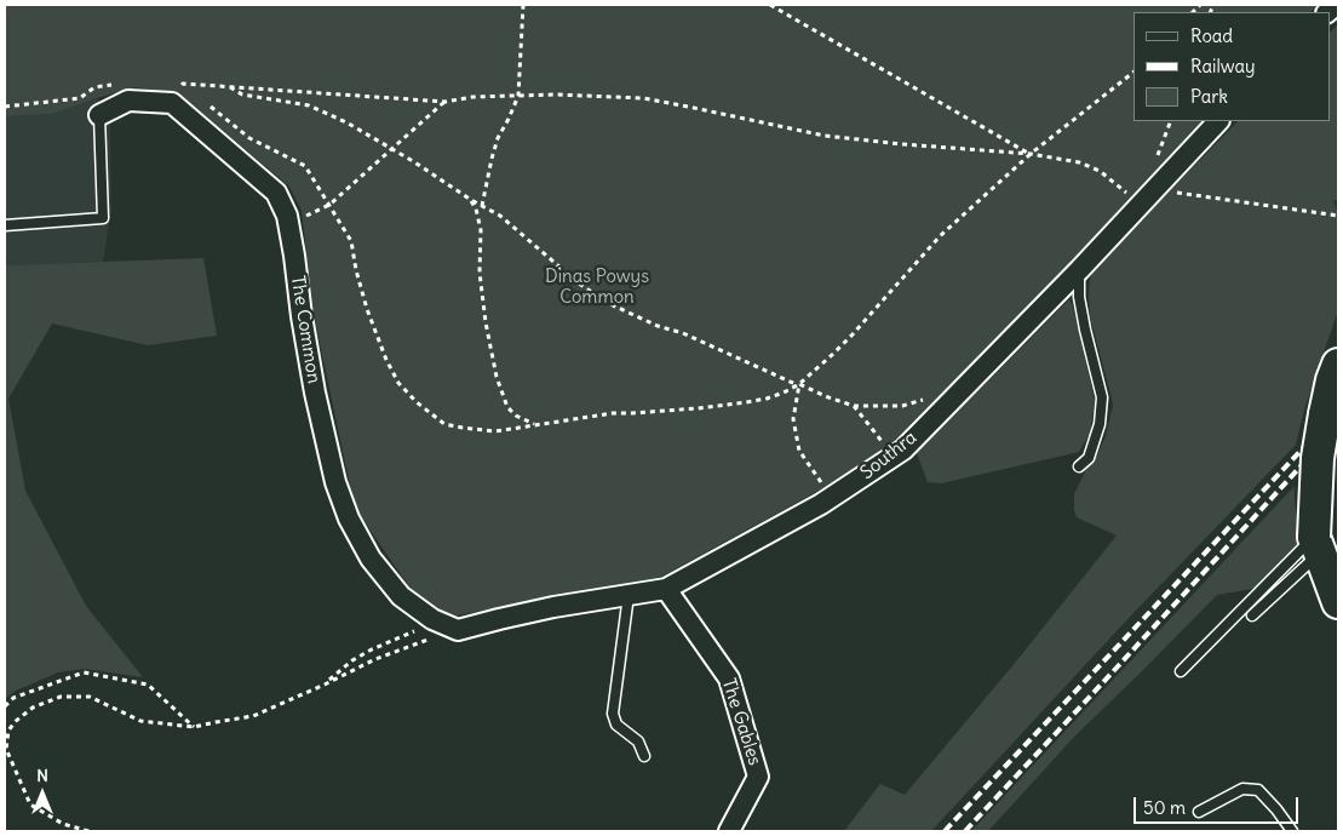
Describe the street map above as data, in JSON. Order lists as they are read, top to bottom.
{
  "streets": {
    "street": ["The Common", "Southra", "The Gables"]
  },
  "crossings": [
    ["The Common", "Southra"],
    ["Southra", "The Gables"]
  ],
  "parks": ["Dinas Powys Common"],
  "legend": ["Road", "Railway", "Park"],
  "scale_bar": "50 m",
  "north": "top"
}
